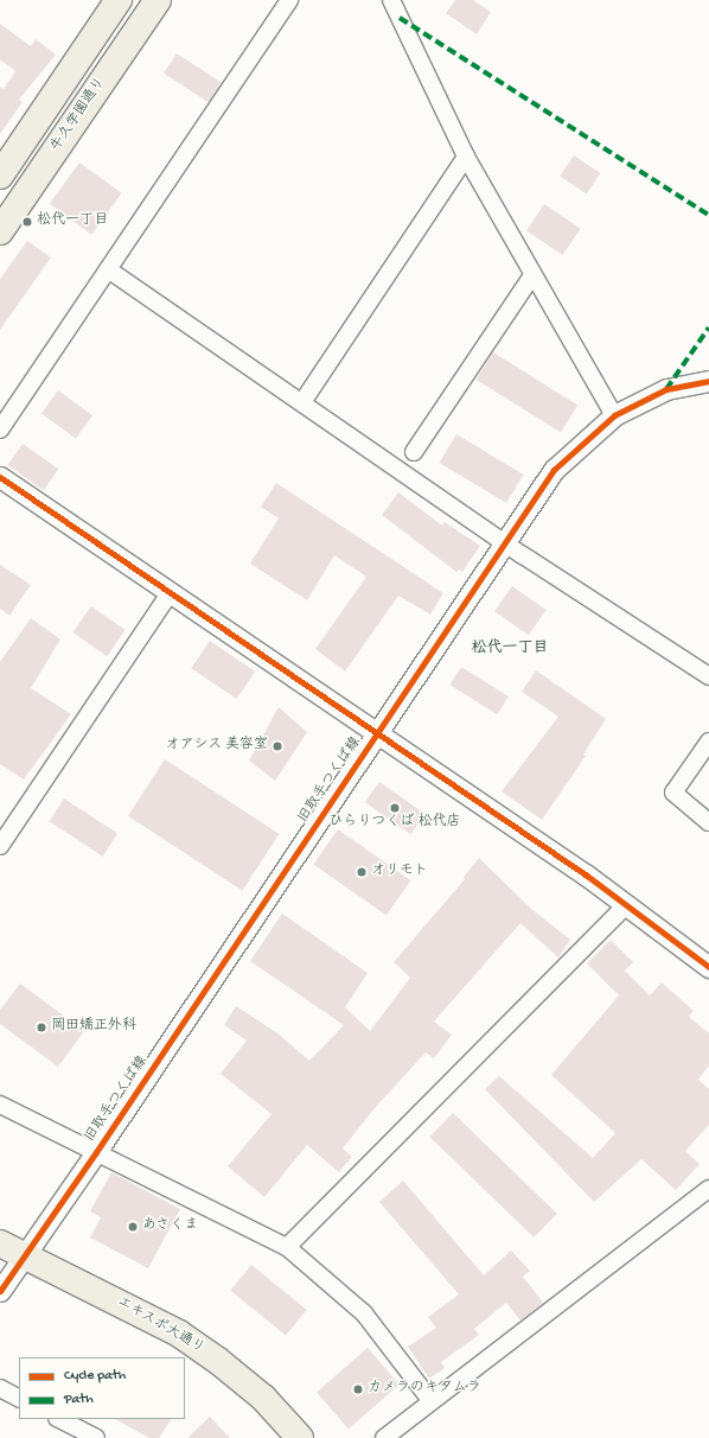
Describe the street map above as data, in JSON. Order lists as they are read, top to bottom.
{
  "streets": {
    "main road": ["牛久学園通り", "エキスポ大通り"],
    "street": ["旧取手つくば線"]
  },
  "crossings": [
    ["旧取手つくば線", "エキスポ大通り"]
  ],
  "districts": ["松代一丁目"],
  "places": [
    "松代一丁目",
    "オアシス 美容室",
    "ひらりつくば 松代店",
    "オリモト",
    "岡田矯正外科",
    "あさくま",
    "カメラのキタムラ"
  ],
  "legend": ["Cycle path", "Path"]
}
